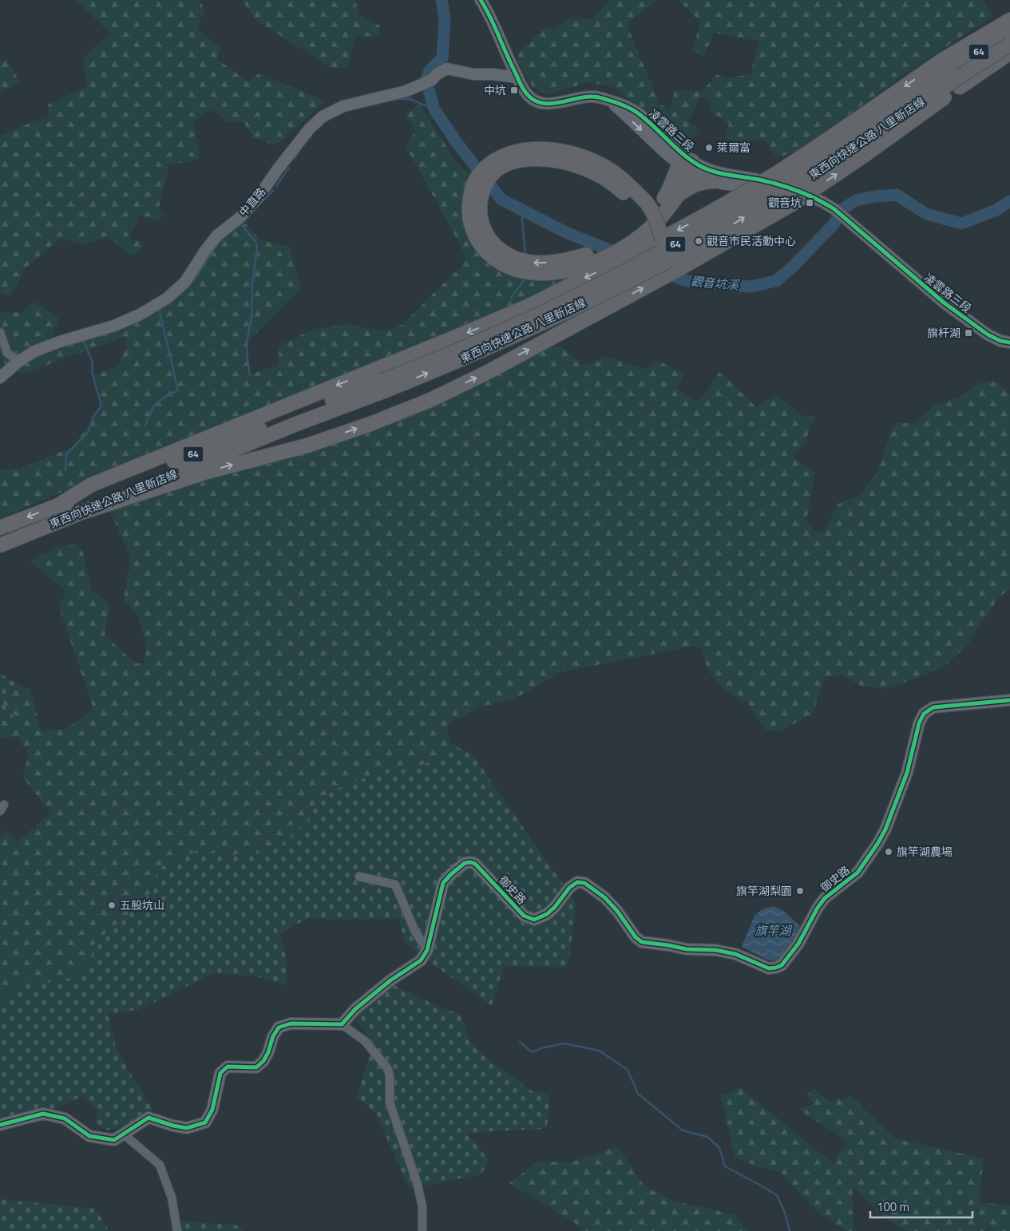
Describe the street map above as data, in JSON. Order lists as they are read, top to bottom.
{
  "streets": {
    "highway": ["64", "東西向快速公路 八里新店線"],
    "street": ["凌雲路三段", "中直路", "御史路"]
  },
  "crossings": [
    ["凌雲路三段", "中直路"]
  ],
  "water": ["觀音坑溪", "旗竿湖"],
  "places": {
    "transit": ["中坑", "觀音坑", "旗杆湖"],
    "other": [
      "萊爾富",
      "觀音市民活動中心",
      "旗竿湖農場",
      "旗竿湖梨園",
      "五股坑山"
    ]
  },
  "scale_bar": "100 m"
}
